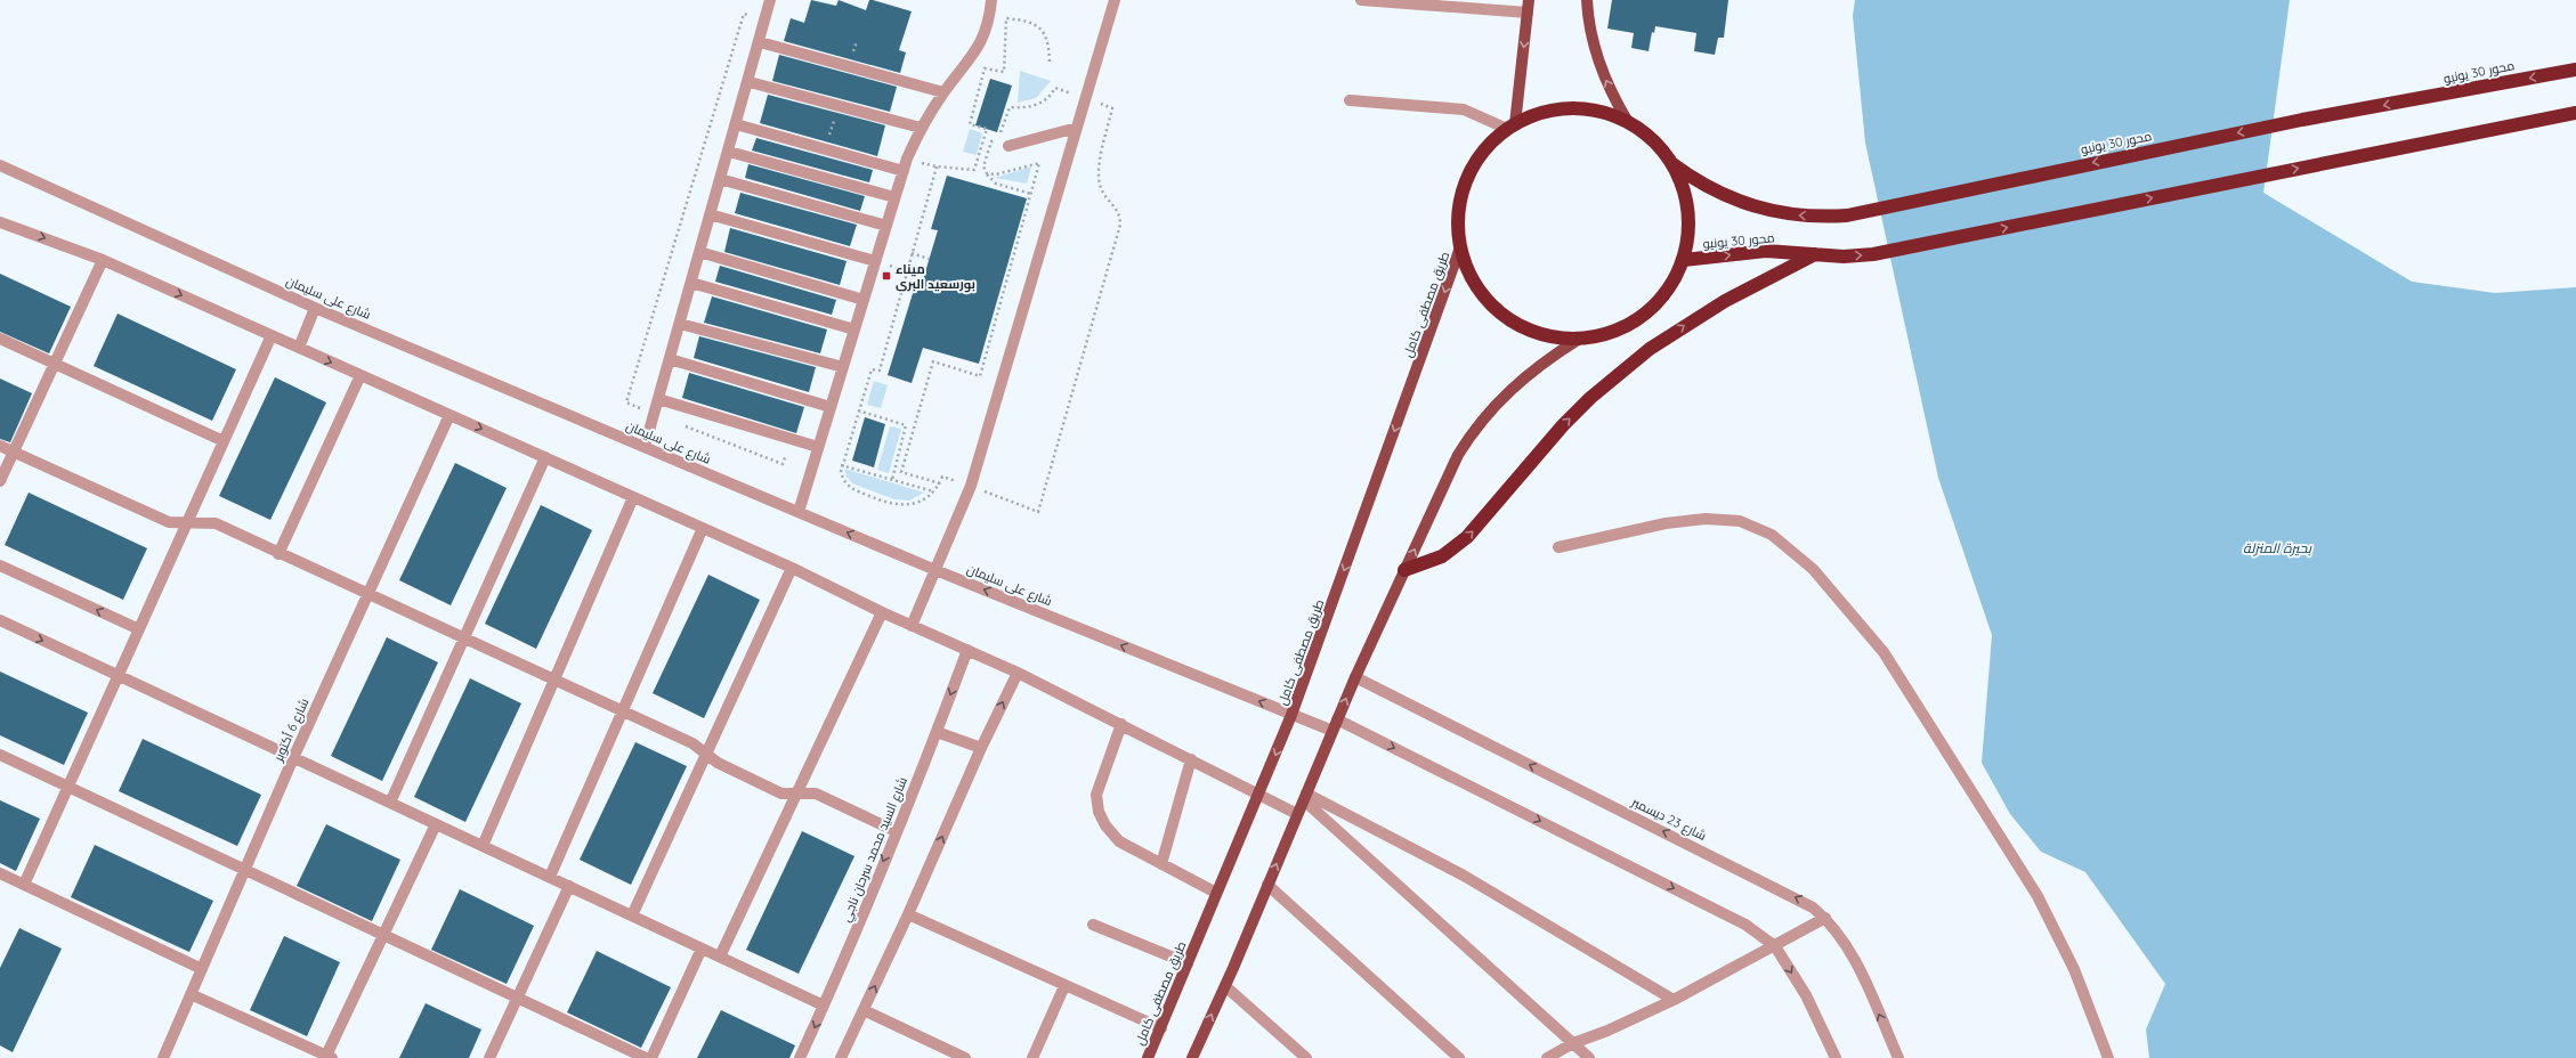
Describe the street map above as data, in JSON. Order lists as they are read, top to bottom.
{
  "streets": {
    "highway": ["محور 30 يونيو"],
    "main road": ["طريق مصطفى كامل"],
    "street": [
      "شارع على سليمان",
      "شارع 6 أكتوبر",
      "شارع 23 ديسمبر",
      "شارع السيد محمد سرحان ناجي"
    ]
  },
  "crossings": [
    ["شارع على سليمان", "طريق مصطفى كامل"]
  ],
  "water": ["بحيرة المنزلة"],
  "places": {
    "transit": ["ميناء بورسعيد البرى"]
  }
}
